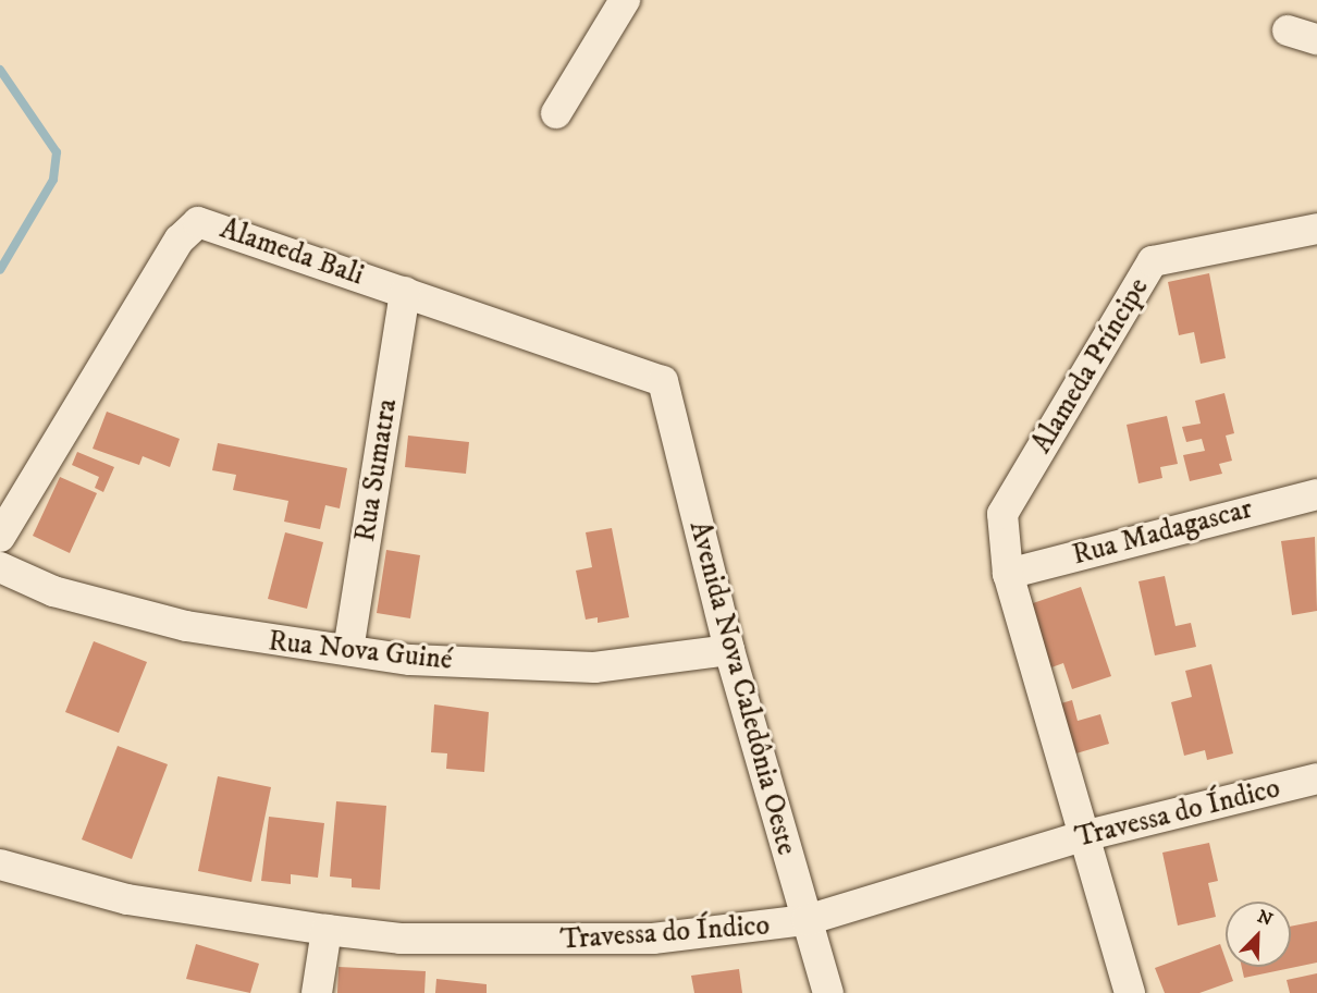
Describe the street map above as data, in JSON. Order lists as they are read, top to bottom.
{
  "streets": {
    "street": [
      "Alameda Bali",
      "Alameda Príncipe",
      "Rua Sumatra",
      "Rua Madagascar",
      "Rua Nova Guiné",
      "Avenida Nova Caledônia Oeste",
      "Travessa do Índico"
    ]
  },
  "crossings": [
    ["Alameda Bali", "Rua Sumatra"],
    ["Alameda Bali", "Avenida Nova Caledônia Oeste"],
    ["Alameda Príncipe", "Rua Madagascar"],
    ["Rua Sumatra", "Rua Nova Guiné"],
    ["Rua Nova Guiné", "Avenida Nova Caledônia Oeste"],
    ["Avenida Nova Caledônia Oeste", "Travessa do Índico"]
  ],
  "north": "top right"
}
